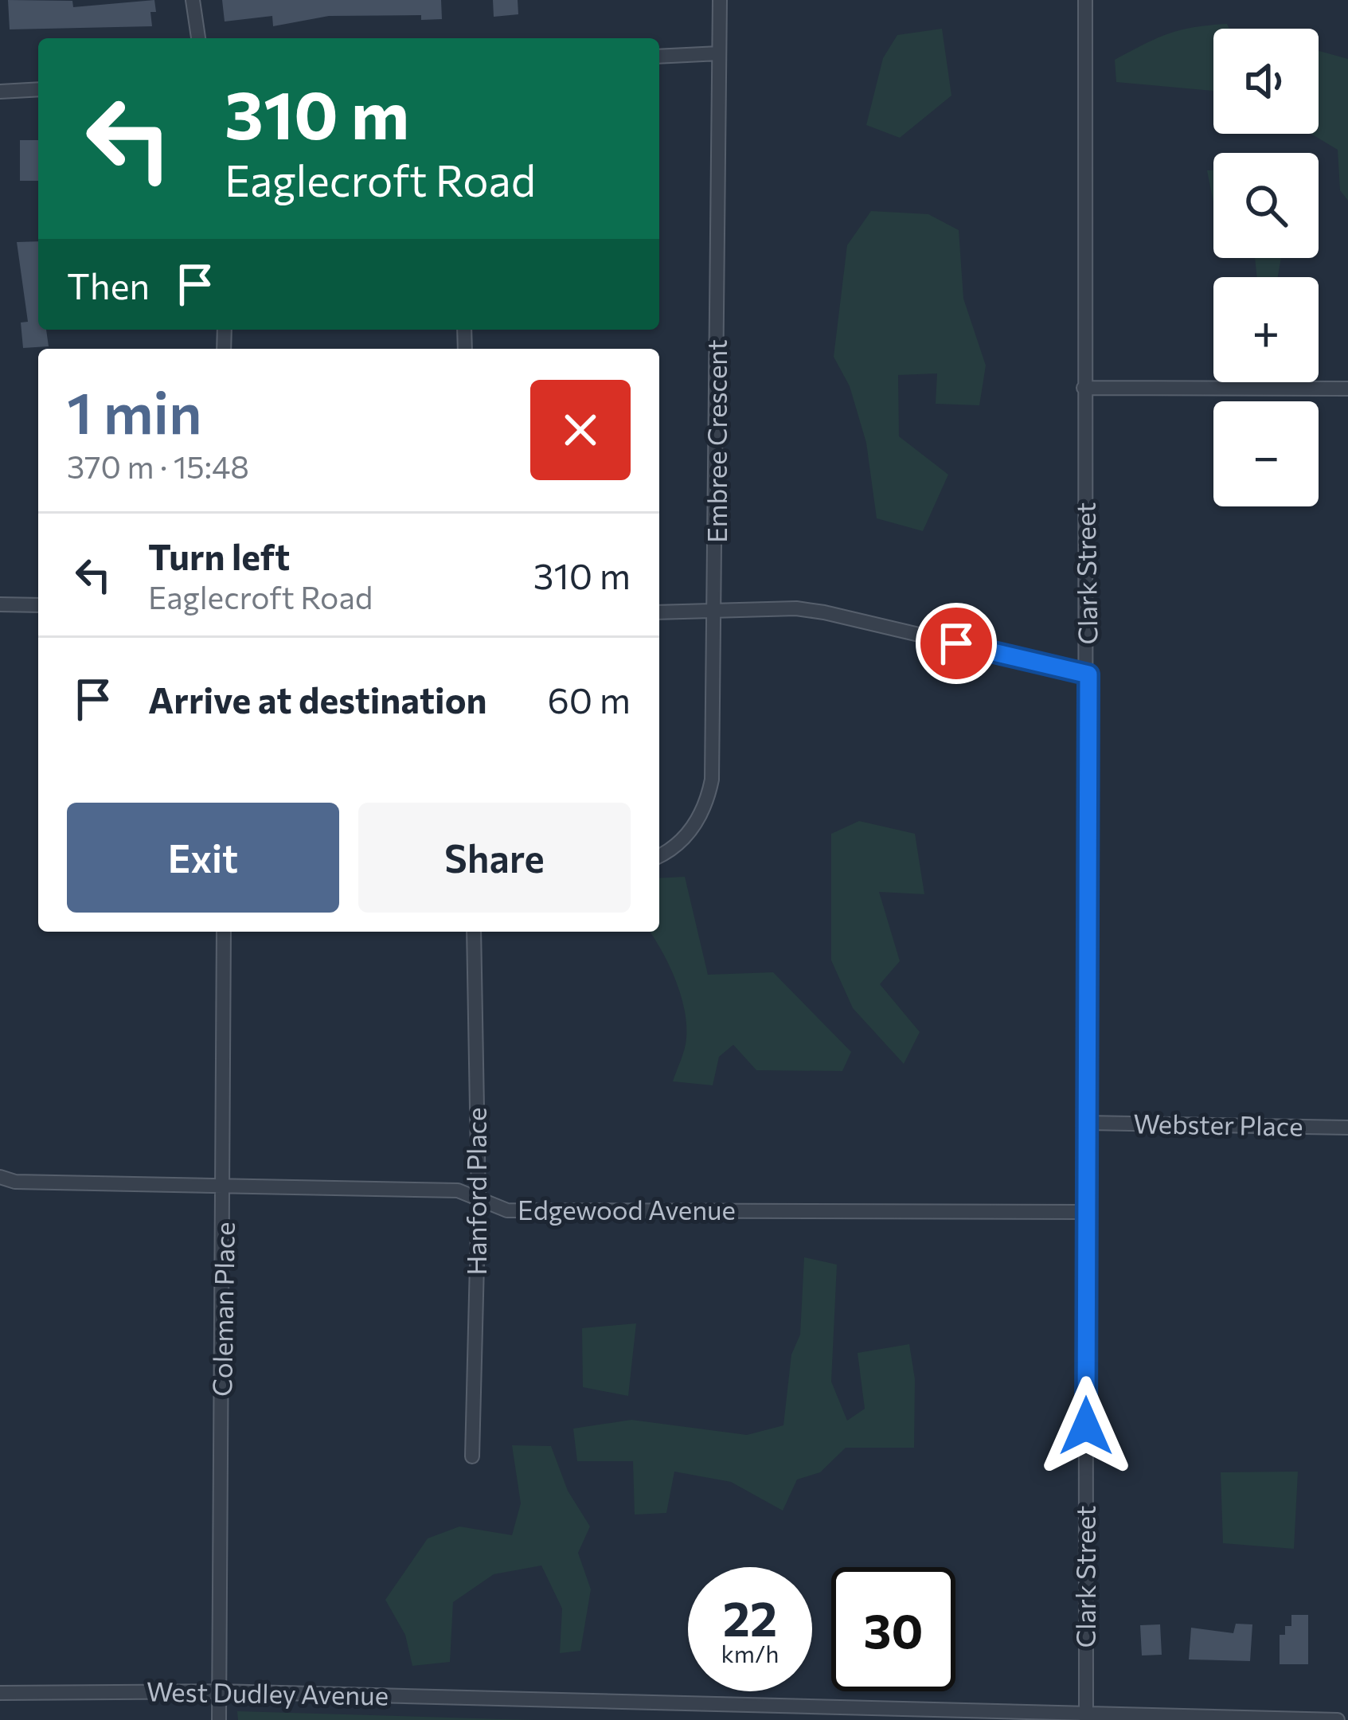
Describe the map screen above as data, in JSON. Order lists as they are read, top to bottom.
{
  "streets": {
    "street": [
      "Embree Crescent",
      "Clark Street",
      "Webster Place",
      "Hanford Place",
      "Edgewood Avenue",
      "Coleman Place",
      "West Dudley Avenue"
    ]
  },
  "crossings": [
    ["Clark Street", "Webster Place"],
    ["Clark Street", "Edgewood Avenue"],
    ["Clark Street", "West Dudley Avenue"],
    ["Hanford Place", "Edgewood Avenue"],
    ["Edgewood Avenue", "Coleman Place"],
    ["Coleman Place", "West Dudley Avenue"]
  ],
  "page": {
    "map_buttons": ["+", "−"],
    "turn": ["310 m", "Eaglecroft Road"],
    "then": "Then",
    "heading": ["1 min", "370 m · 15:48"],
    "list": [
      {
        "name": "Turn left",
        "note": "Eaglecroft Road",
        "value": "310 m"
      },
      {
        "name": "Arrive at destination",
        "value": "60 m"
      }
    ],
    "buttons": ["Exit", "Share"],
    "speed": "22 km/h",
    "limit": "30"
  }
}
